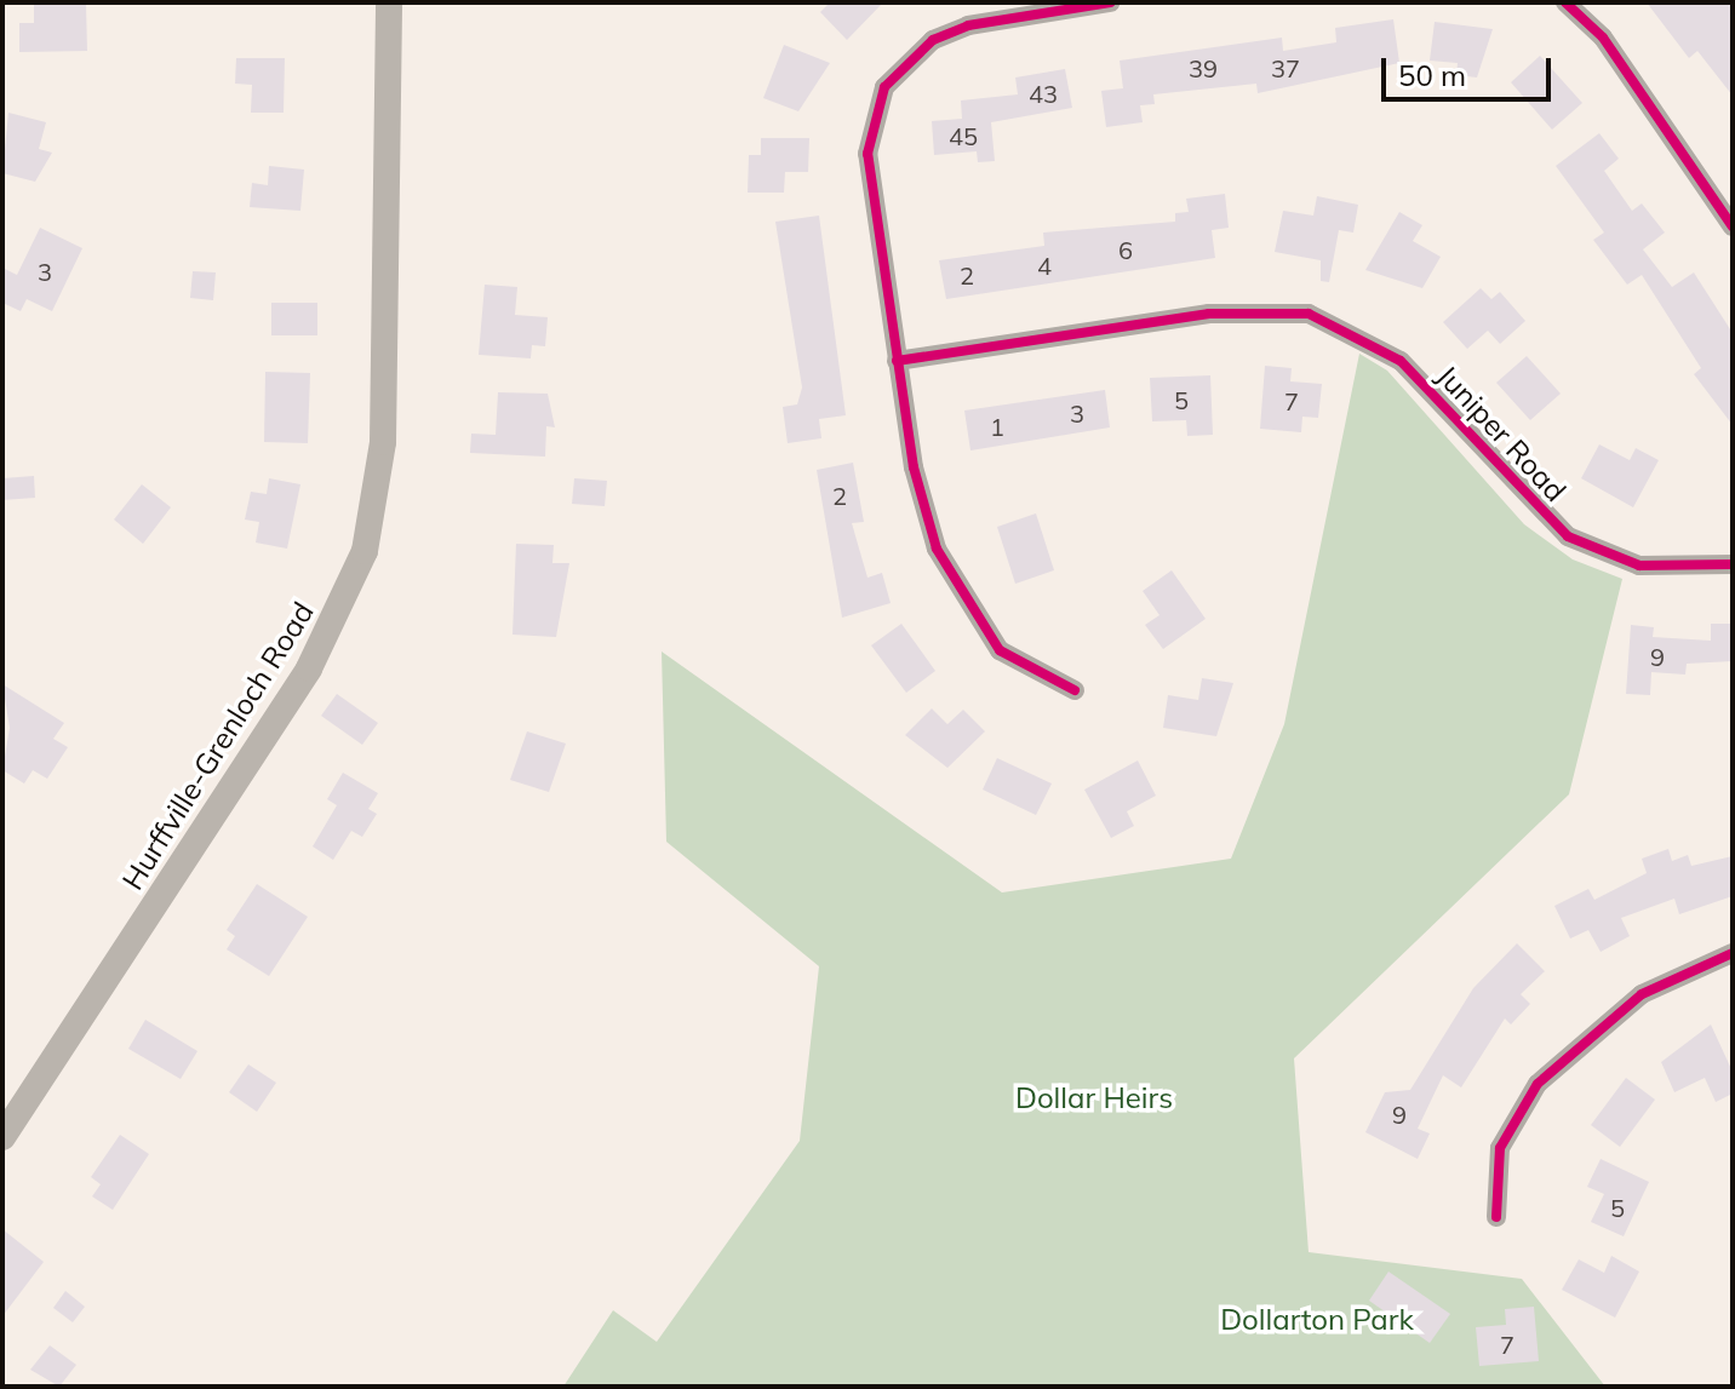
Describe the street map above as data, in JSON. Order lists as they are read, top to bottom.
{
  "streets": {
    "main road": ["Hurffville-Grenloch Road"],
    "street": ["Juniper Road"]
  },
  "parks": ["Dollar Heirs", "Dollarton Park"],
  "house_numbers": [
    "39",
    "37",
    "43",
    "45",
    "6",
    "4",
    "3",
    "2",
    "5",
    "7",
    "3",
    "1",
    "2",
    "9",
    "9",
    "5",
    "7"
  ],
  "scale_bar": "50 m"
}
